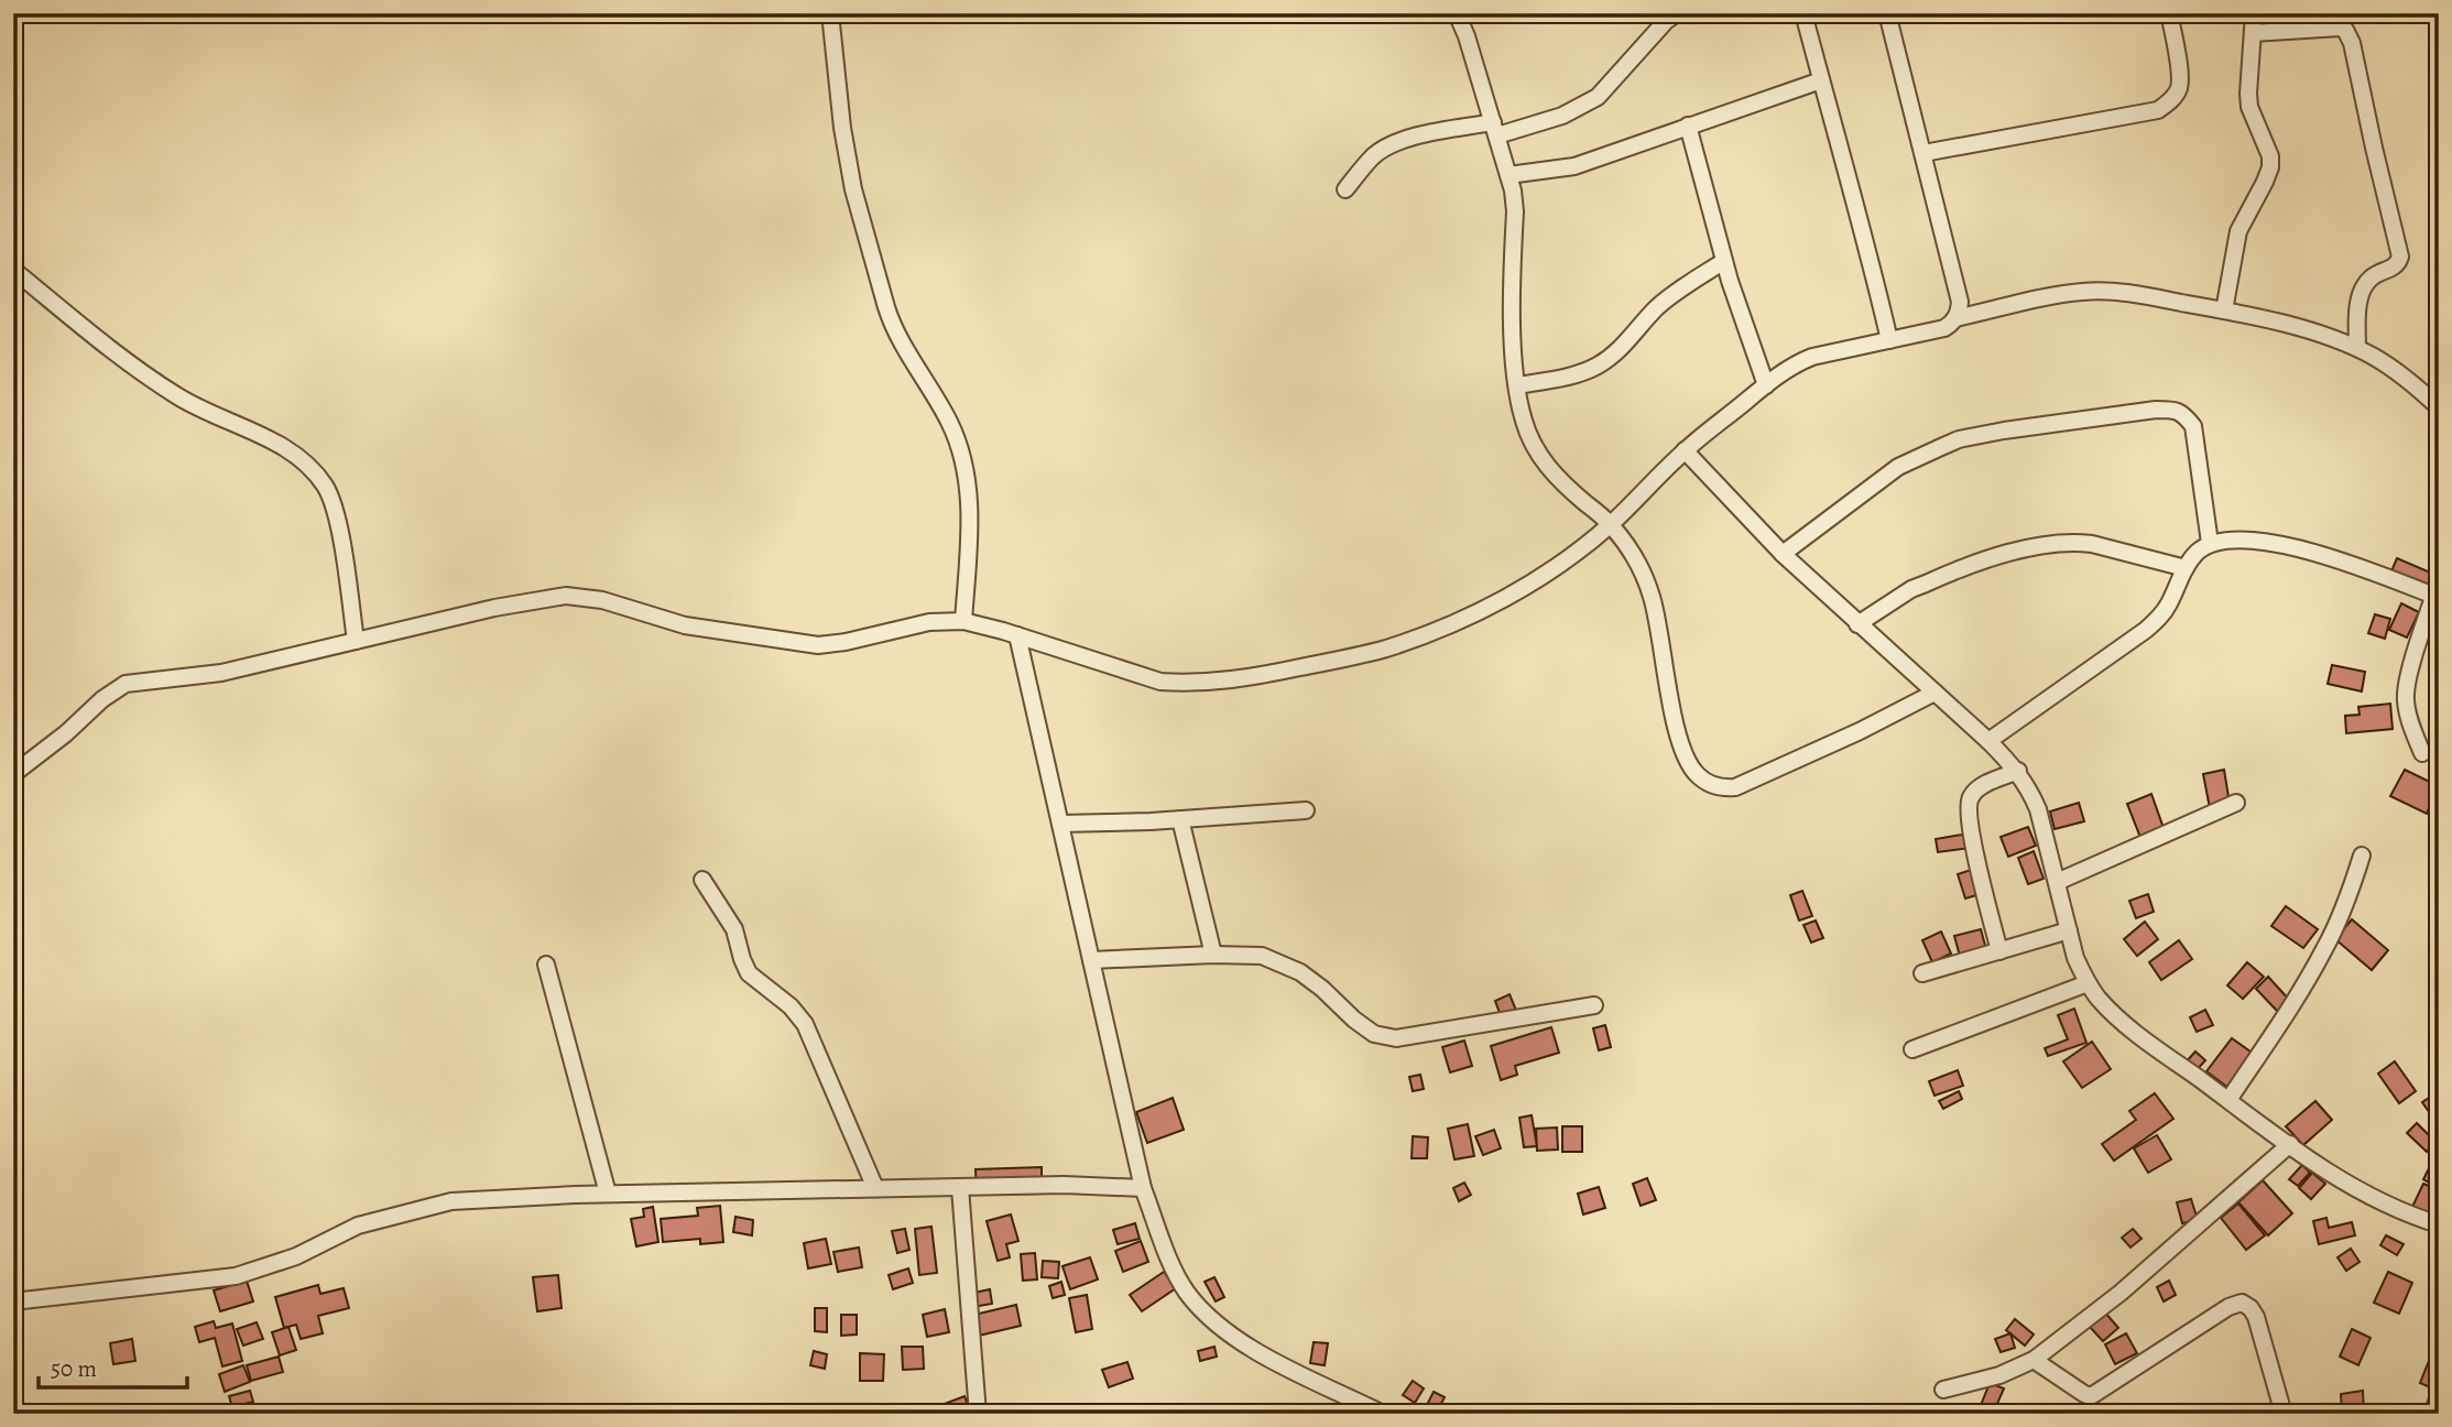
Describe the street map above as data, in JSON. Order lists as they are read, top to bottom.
{
  "scale_bar": "50 m"
}
